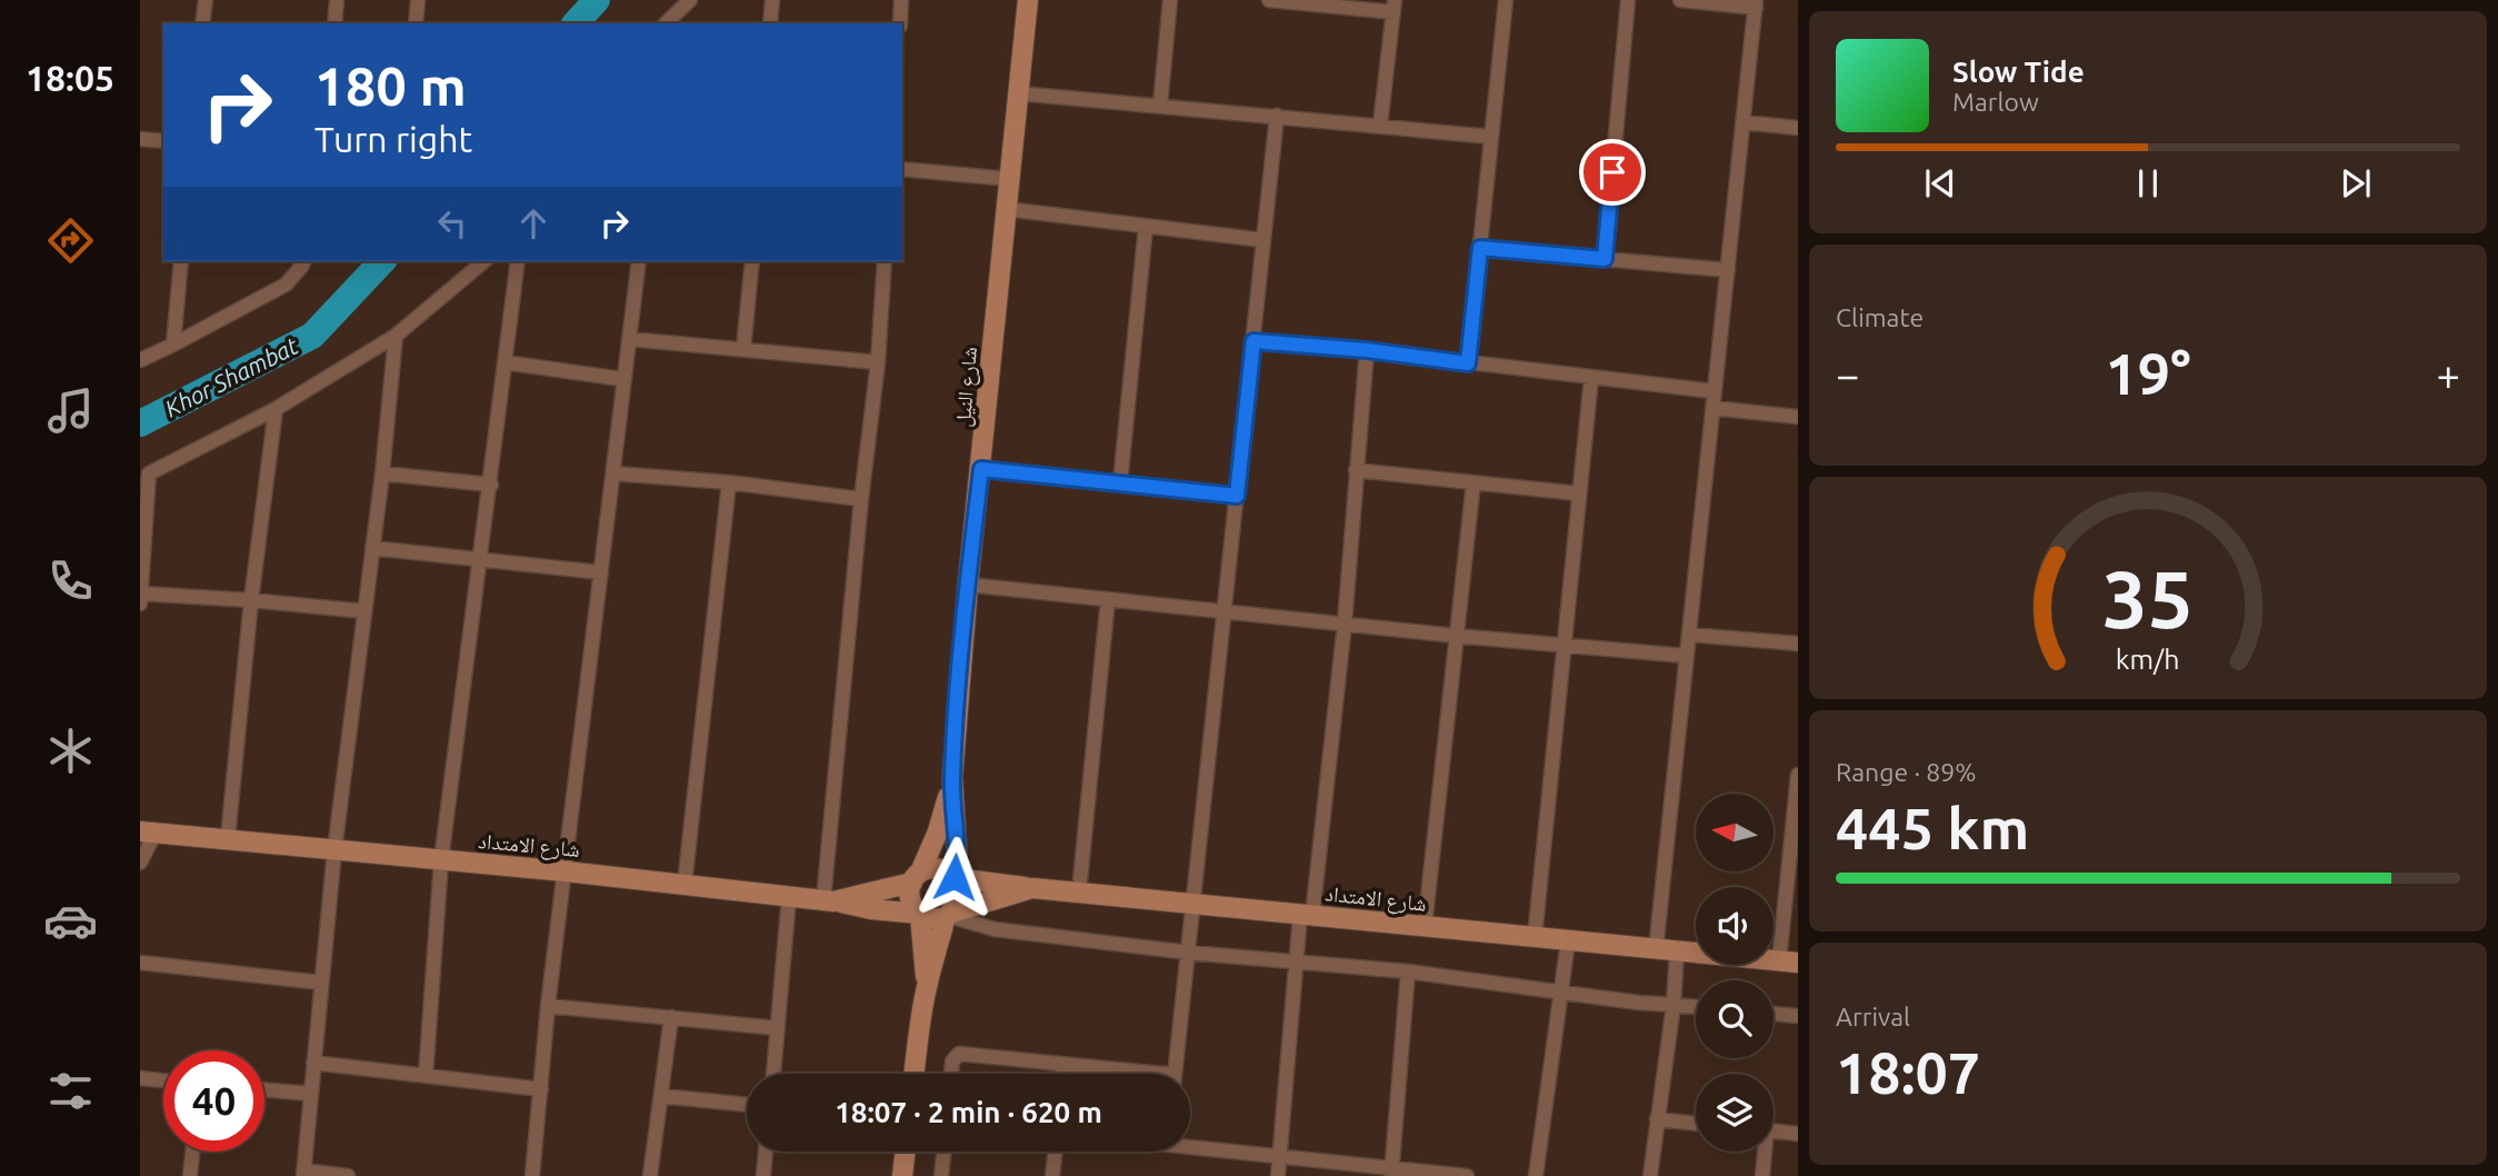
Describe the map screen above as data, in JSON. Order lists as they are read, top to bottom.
{
  "streets": {
    "street": ["شارع النيل", "شارع الامتداد"]
  },
  "crossings": [
    ["شارع النيل", "شارع الامتداد"]
  ],
  "water": ["Khor Shambat"],
  "north": "left",
  "page": {
    "tabs": "18:05",
    "turn": ["180 m", "Turn right"],
    "song": ["Slow Tide", "Marlow"],
    "tile": [
      "Climate",
      ["Range · 89%", "445 km"],
      ["Arrival", "18:07"]
    ],
    "heat": ["−", "19°", "+"],
    "limit": "40",
    "trip": "18:07 · 2 min · 620 m",
    "gauge": ["35", "km/h"]
  }
}
